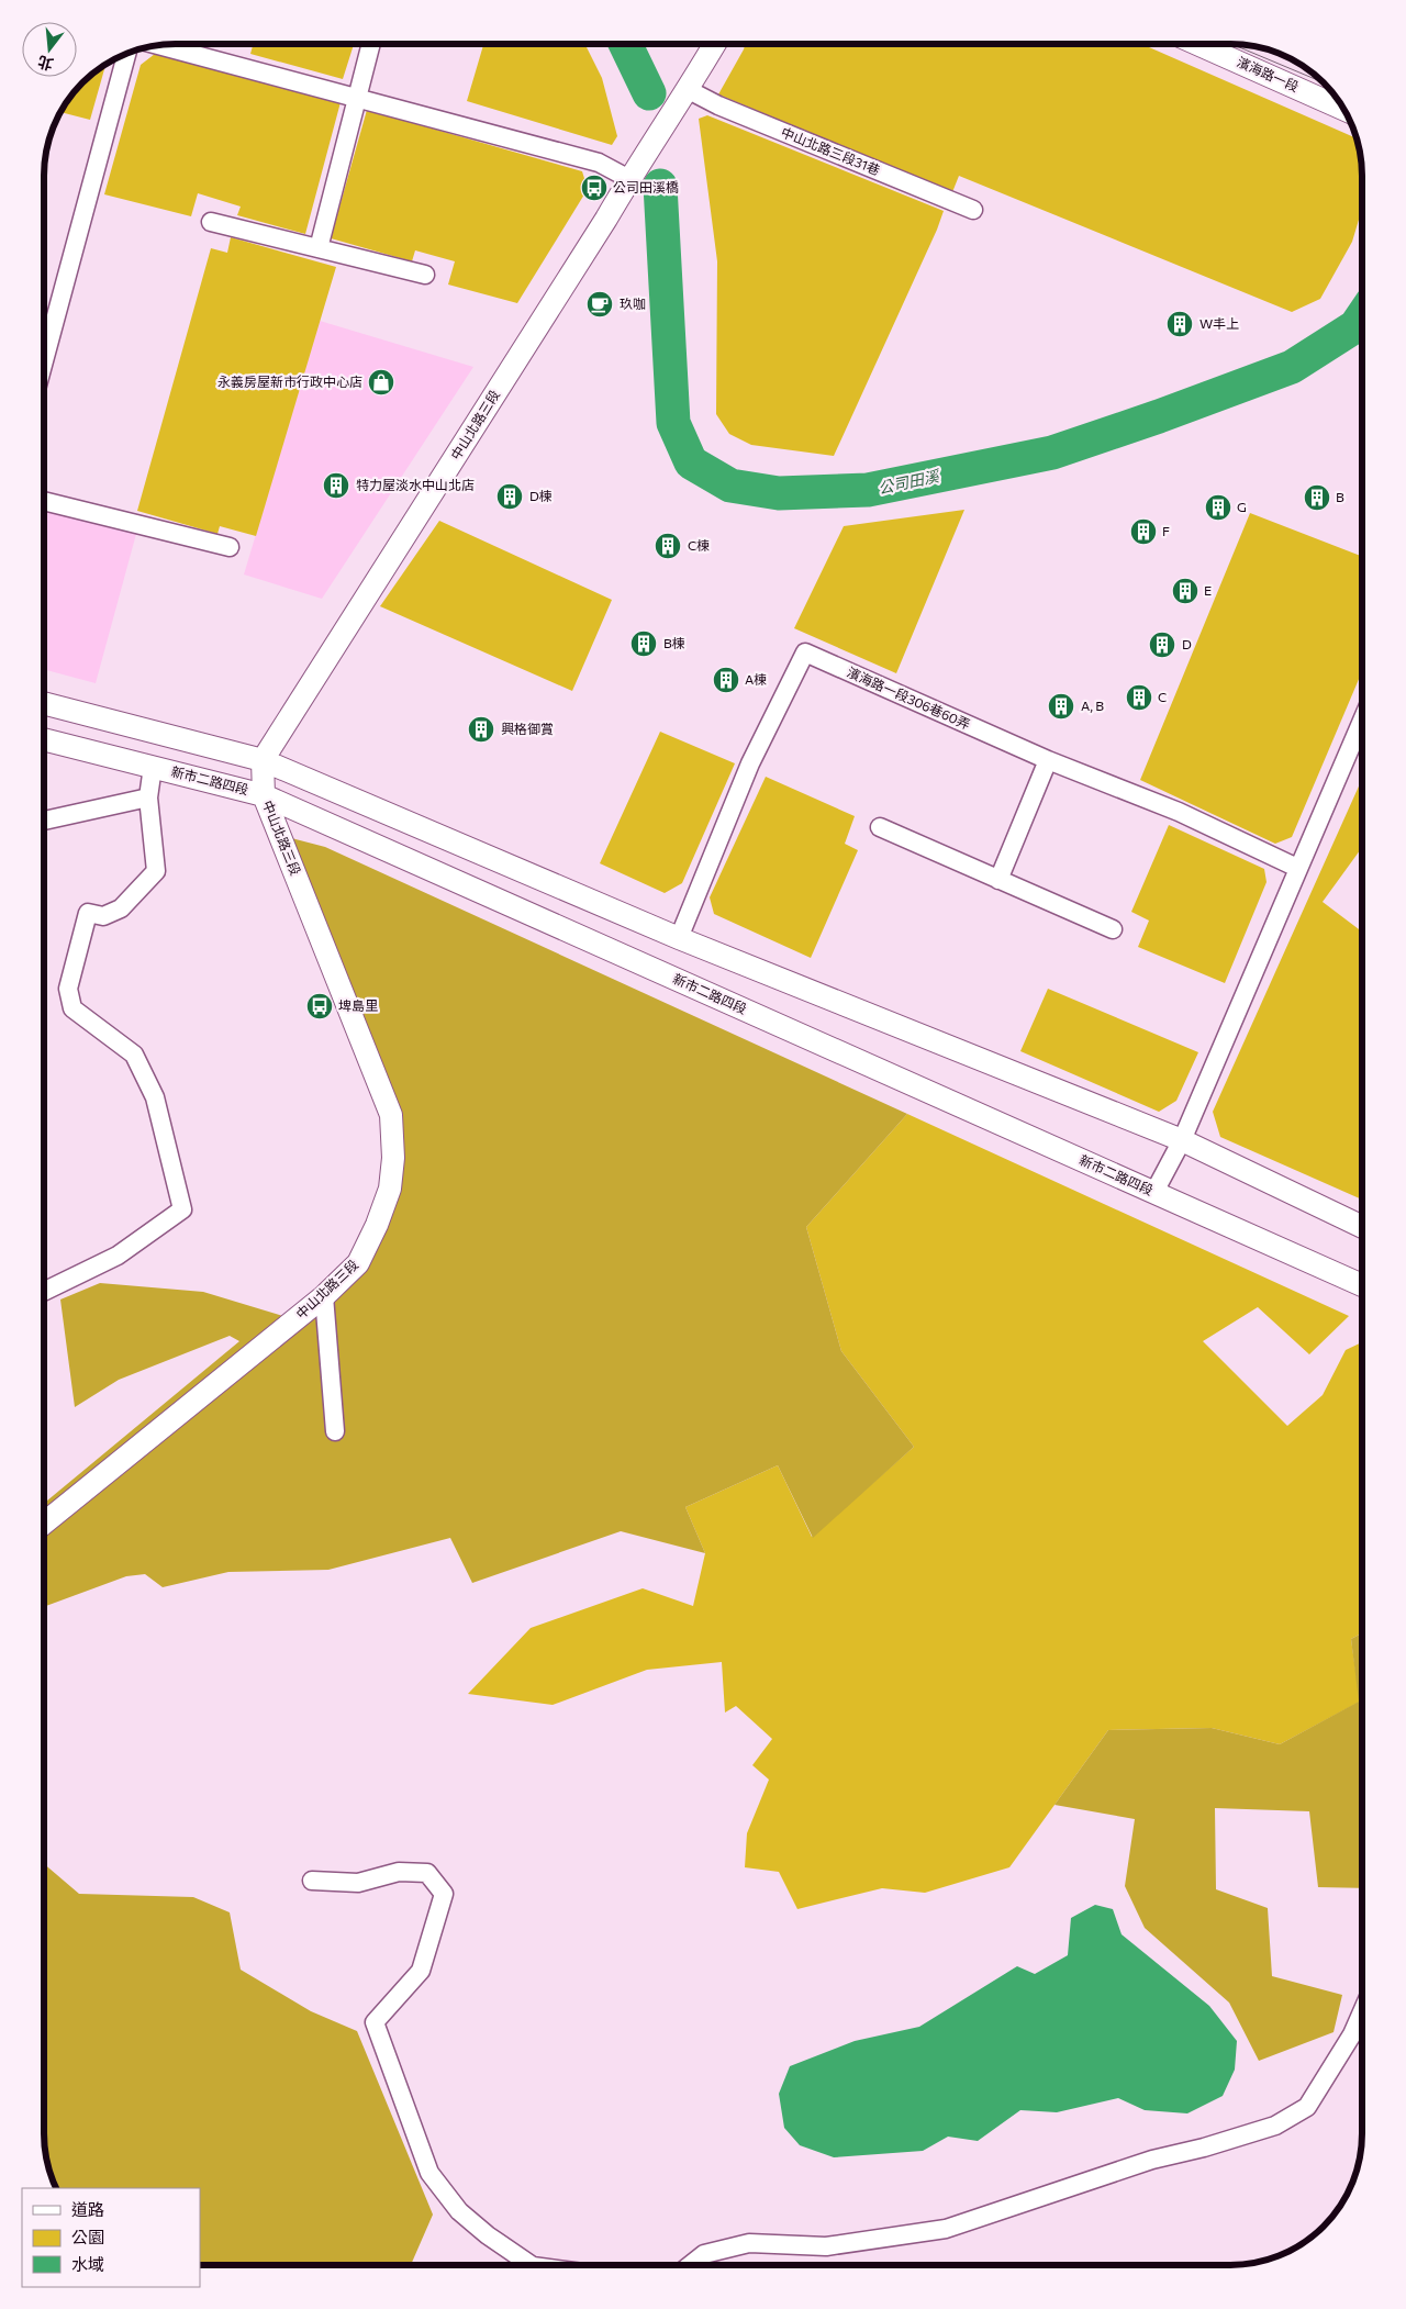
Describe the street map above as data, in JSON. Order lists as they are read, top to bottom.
{
  "streets": {
    "street": [
      "濱海路一段",
      "中山北路三段31巷",
      "中山北路三段",
      "濱海路一段306巷60弄",
      "新市二路四段"
    ]
  },
  "crossings": [
    ["中山北路三段31巷", "中山北路三段"],
    ["中山北路三段", "新市二路四段"]
  ],
  "water": ["公司田溪"],
  "places": {
    "bus stop": ["公司田溪橋", "埤島里"],
    "cafe": ["玖咖"],
    "building": [
      "W丰上",
      "特力屋淡水中山北店",
      "D棟",
      "B",
      "G",
      "F",
      "C棟",
      "E",
      "B棟",
      "D",
      "A棟",
      "C",
      "A, B",
      "興格御賞"
    ],
    "shop": ["永義房屋新市行政中心店"]
  },
  "legend": ["道路", "公園", "水域"],
  "north": "bottom"
}
